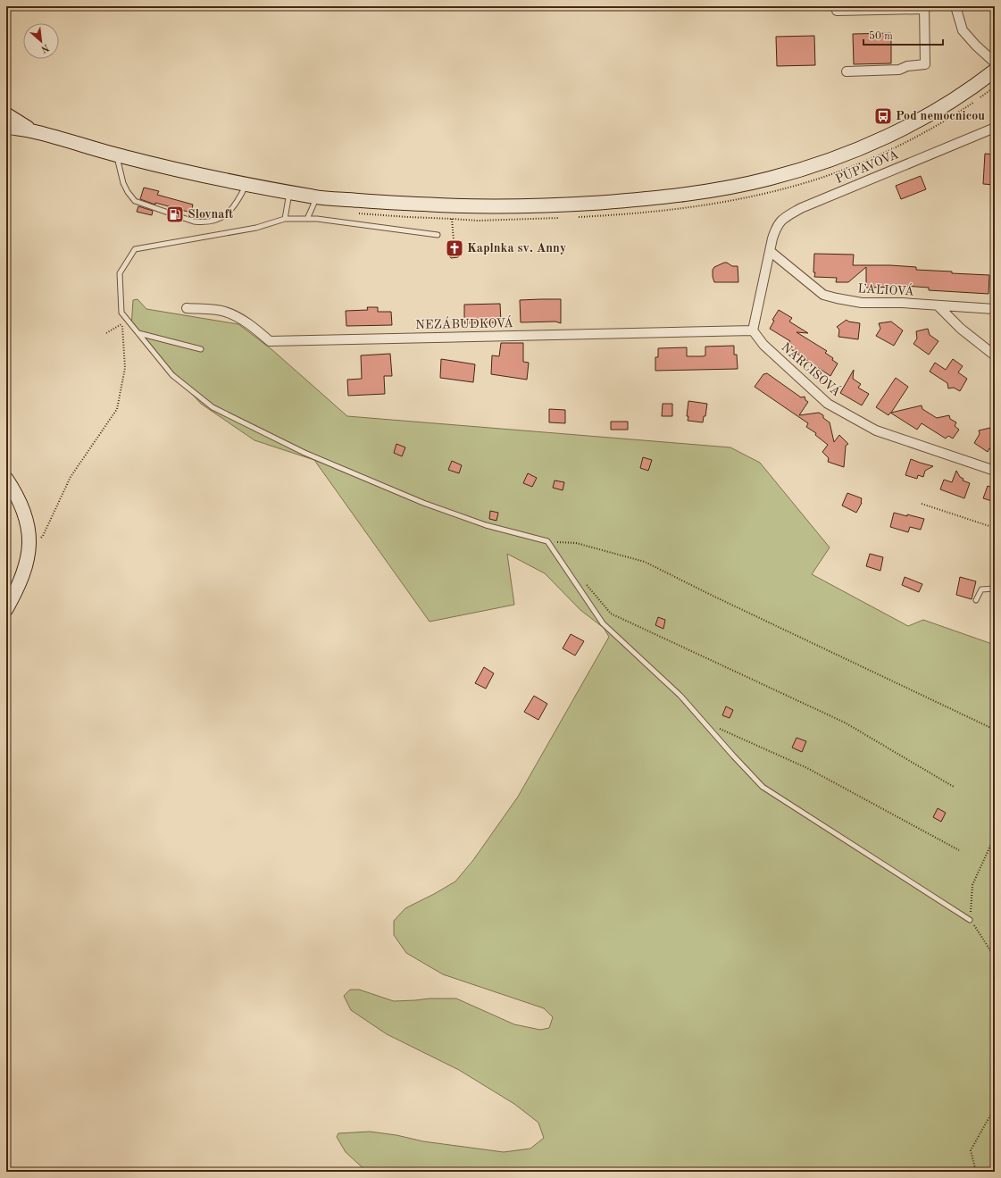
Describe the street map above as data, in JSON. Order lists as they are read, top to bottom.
{
  "streets": {
    "street": [
      "PÚPAVOVÁ",
      "ĽALIOVÁ",
      "NEZÁBUDKOVÁ",
      "NARCISOVÁ"
    ]
  },
  "crossings": [
    ["PÚPAVOVÁ", "ĽALIOVÁ"],
    ["NEZÁBUDKOVÁ", "NARCISOVÁ"]
  ],
  "places": {
    "bus stop": ["Pod nemocnicou"],
    "fuel station": ["Slovnaft"],
    "church": ["Kaplnka sv. Anny"]
  },
  "scale_bar": "50 m",
  "north": "bottom right"
}
